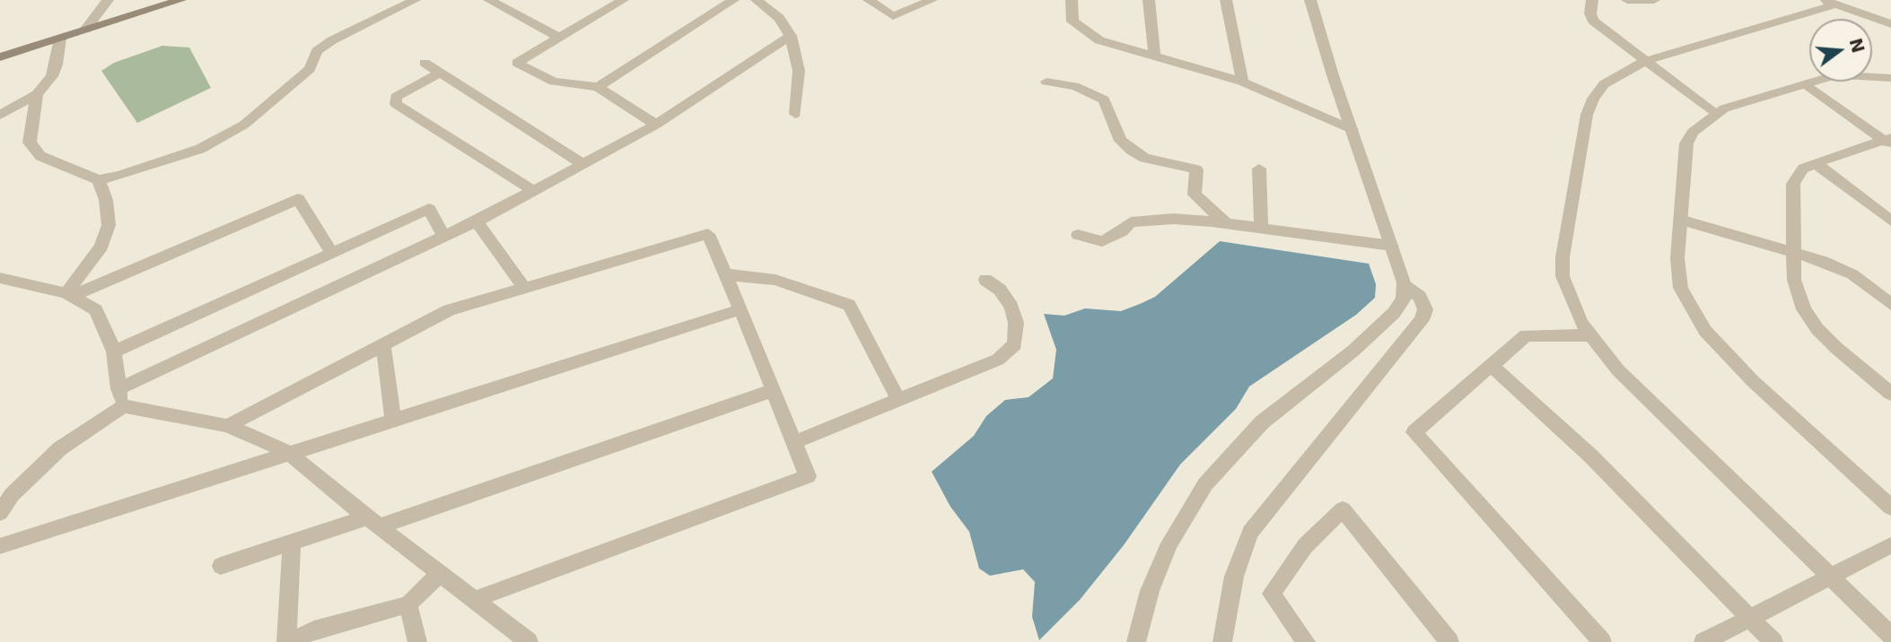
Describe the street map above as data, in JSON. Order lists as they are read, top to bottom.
{
  "north": "right"
}
